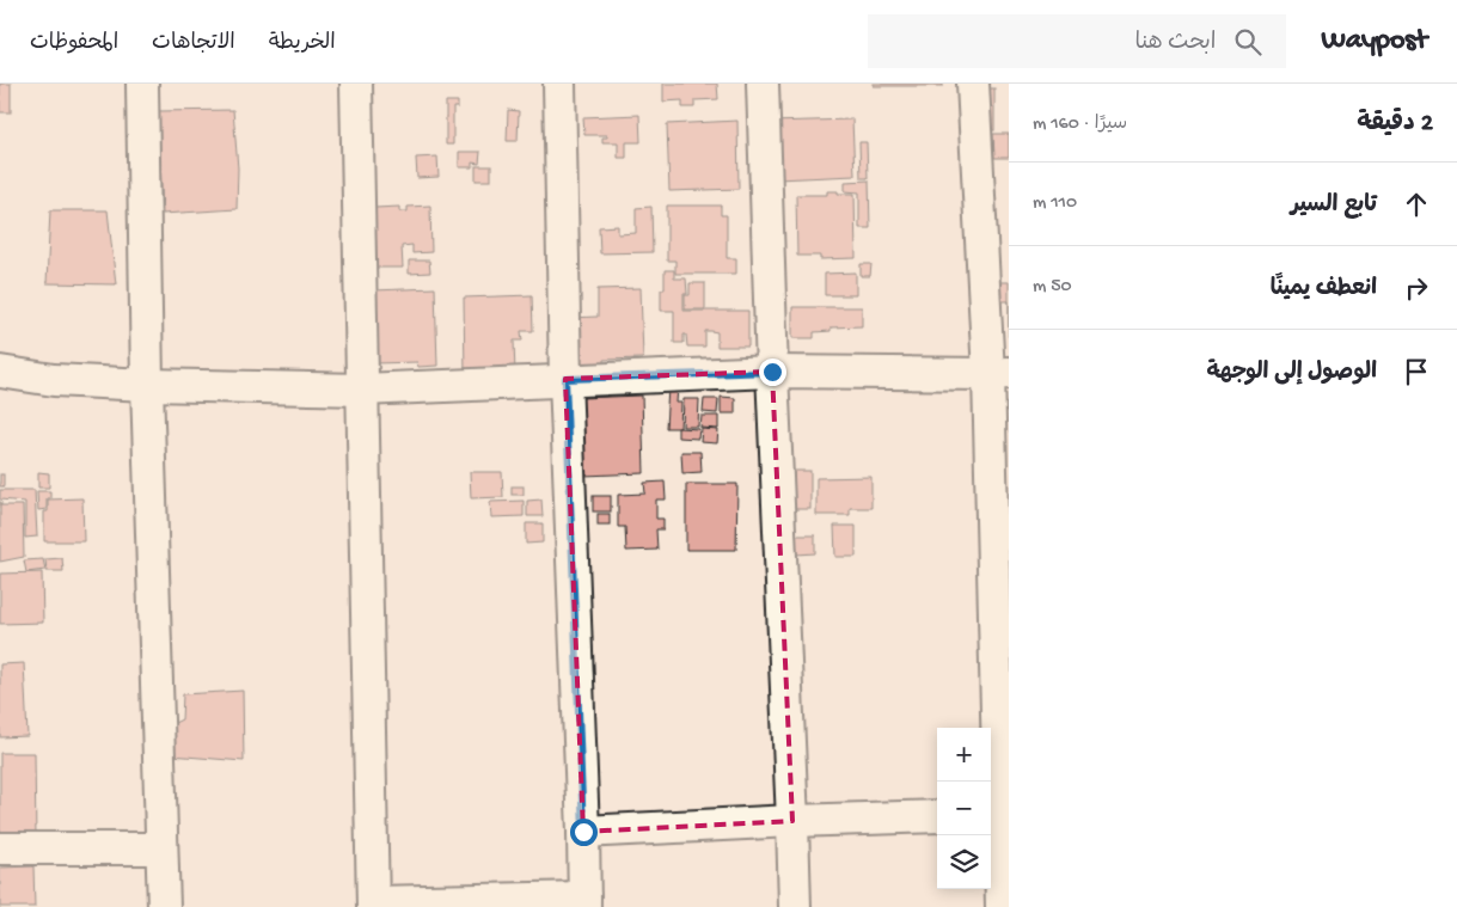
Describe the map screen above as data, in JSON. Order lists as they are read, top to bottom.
{
  "page": {
    "header": "Waypost",
    "search": "ابحث هنا",
    "nav": ["الخريطة", "الاتجاهات", "المحفوظات"],
    "heading": ["2 دقيقة", "سيرًا · 160 m"],
    "list": [
      ["تابع السير", "110 m"],
      ["انعطف يمينًا", "50 m"],
      "الوصول إلى الوجهة"
    ],
    "map_buttons": ["+", "−"]
  }
}
